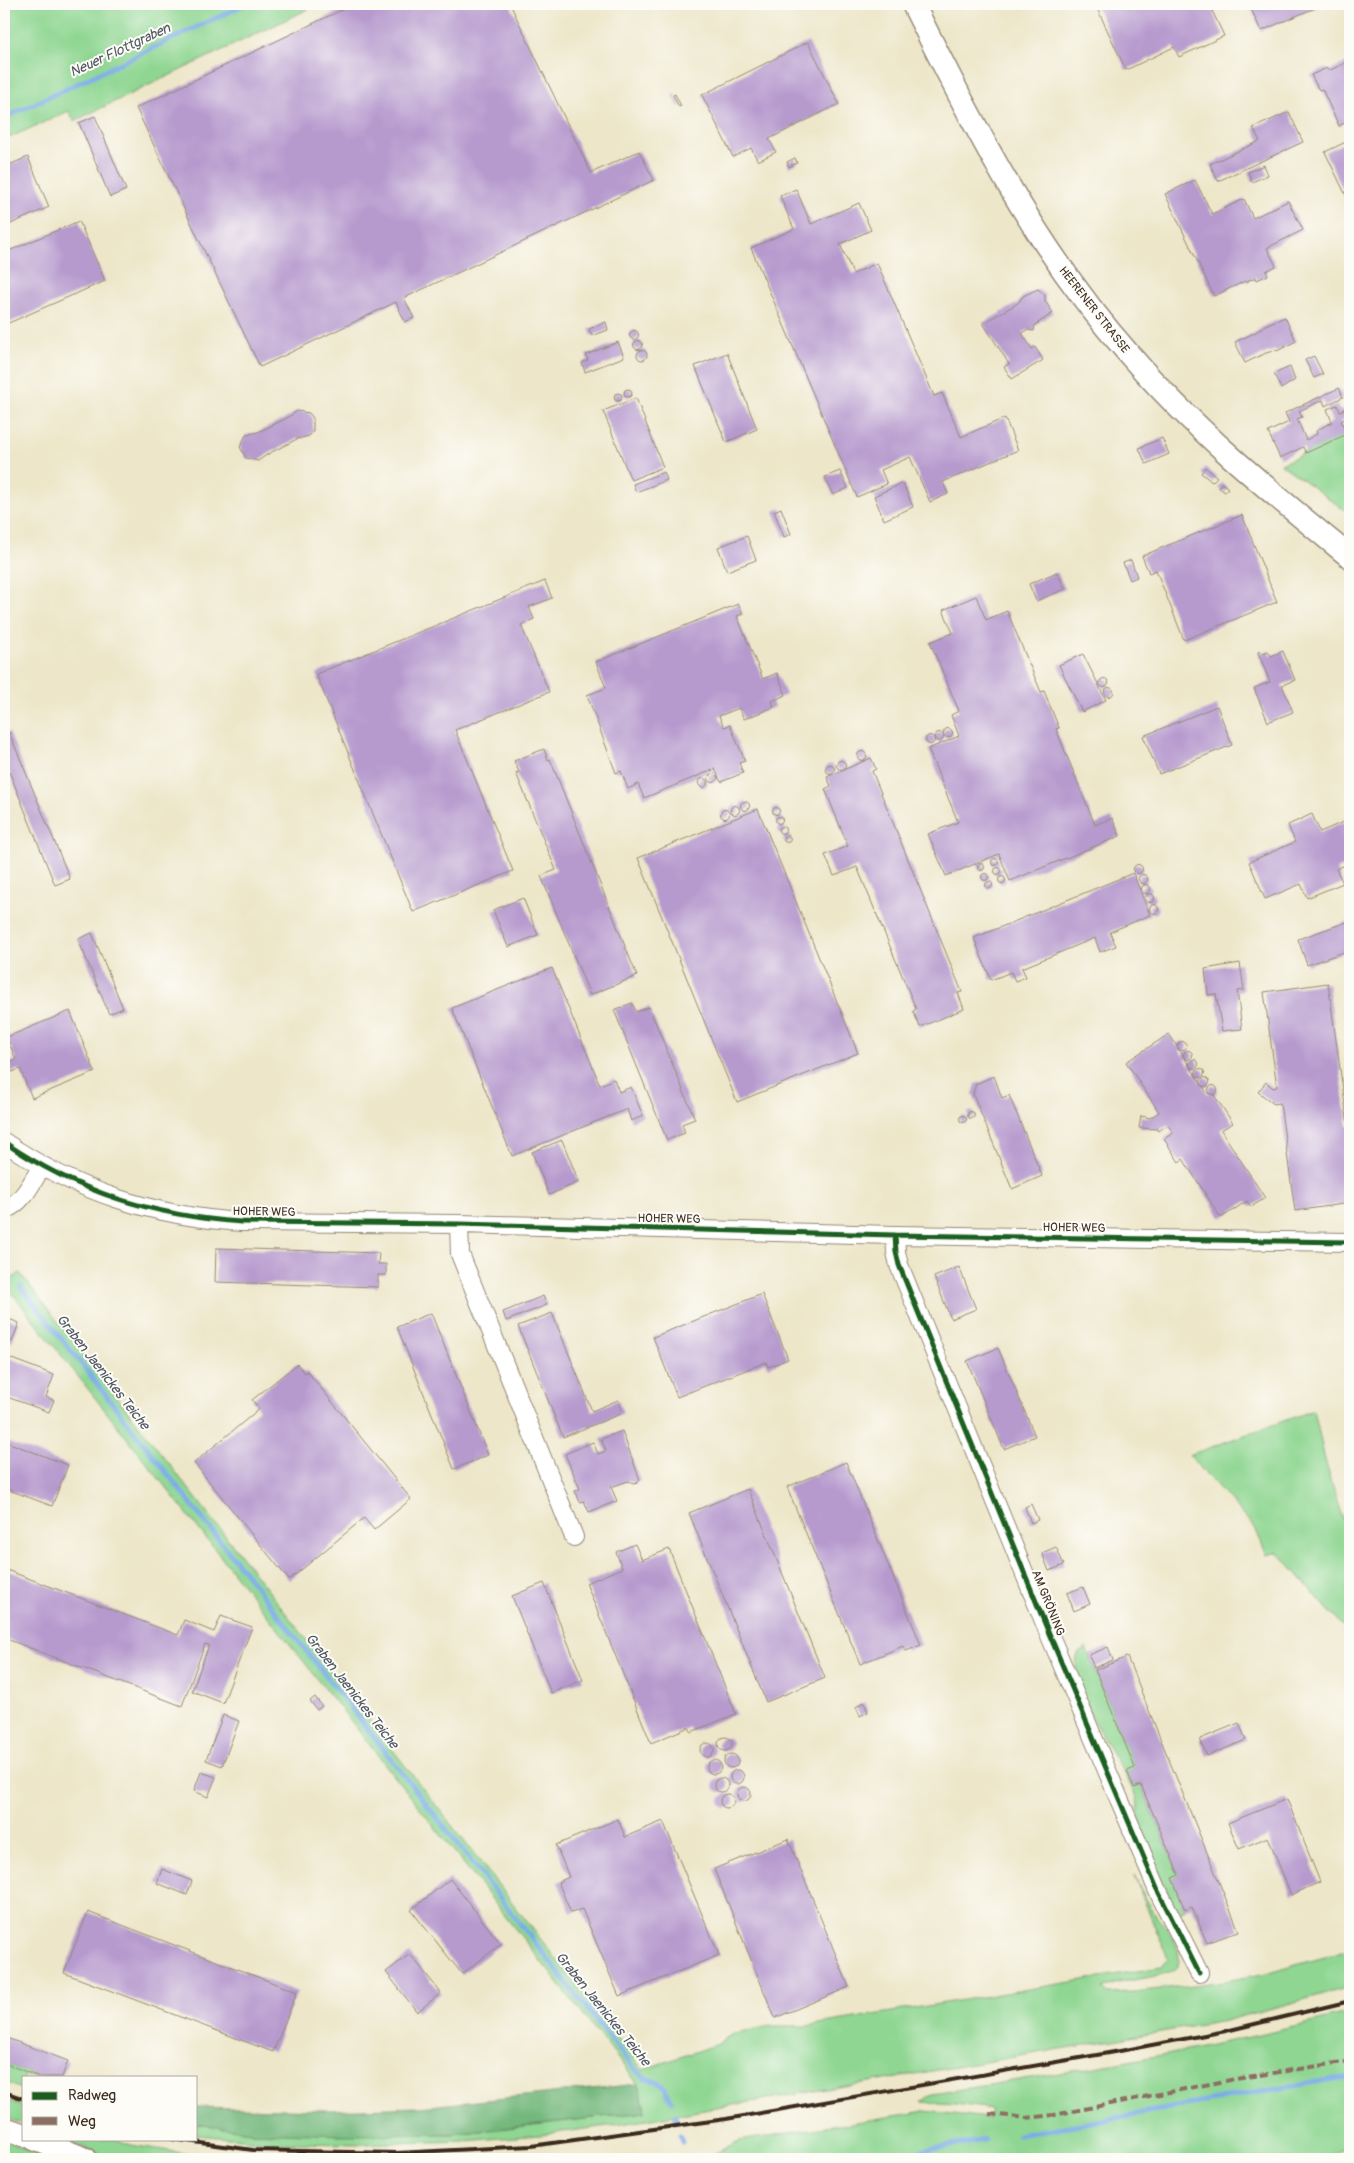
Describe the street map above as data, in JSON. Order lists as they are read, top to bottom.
{
  "streets": {
    "main road": ["HEERENER STRASSE"],
    "street": ["HOHER WEG", "AM GRÖNING"]
  },
  "crossings": [
    ["HOHER WEG", "AM GRÖNING"]
  ],
  "water": ["Neuer Flottgraben", "Graben Jaenickes Teiche"],
  "legend": ["Radweg", "Weg"]
}
